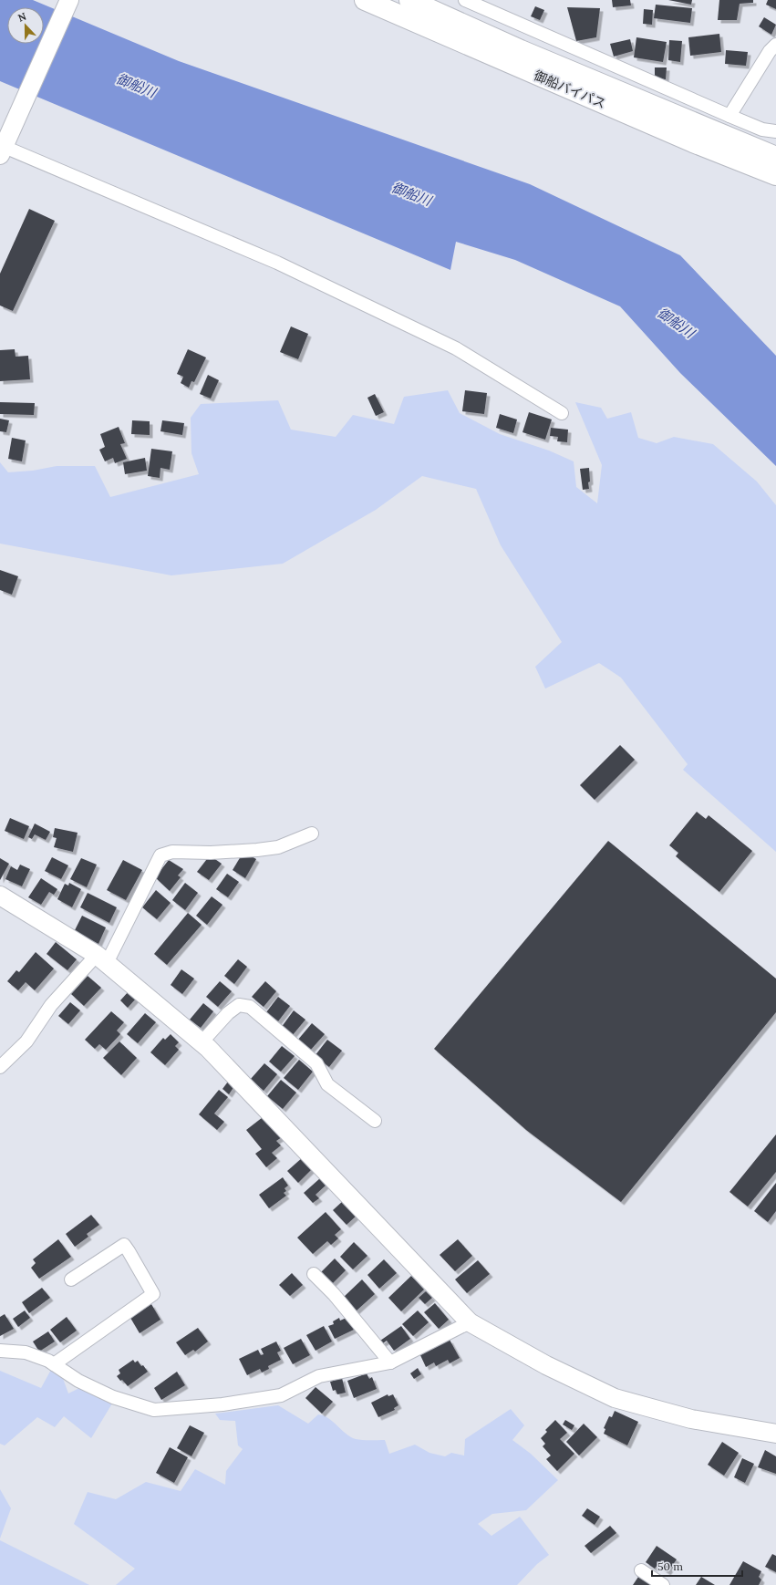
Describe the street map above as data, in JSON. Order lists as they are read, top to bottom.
{
  "streets": {
    "highway": ["御船バイパス"]
  },
  "water": ["御船川"],
  "scale_bar": "50 m",
  "north": "top"
}
